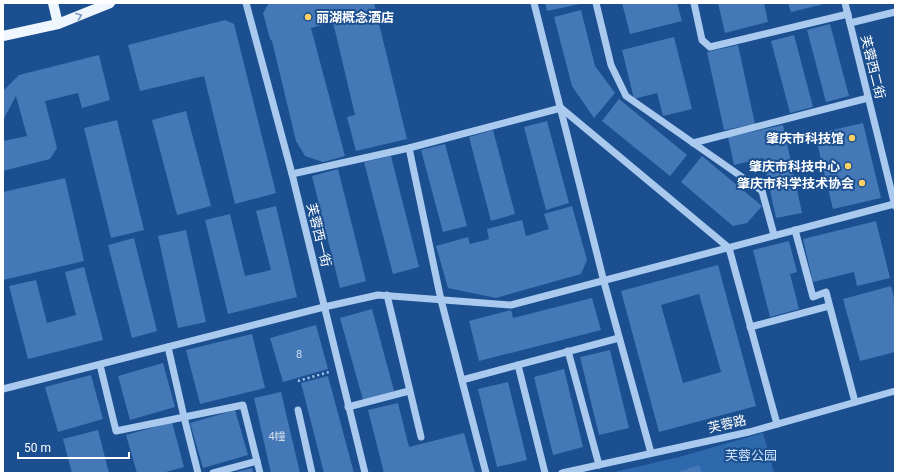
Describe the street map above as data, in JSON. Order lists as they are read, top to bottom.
{
  "streets": {
    "street": ["芙蓉西二街", "芙蓉西一街", "芙蓉路"]
  },
  "parks": ["芙蓉公园"],
  "places": [
    "丽湖概念酒店",
    "肇庆市科技馆",
    "肇庆市科技中心",
    "肇庆市科学技术协会"
  ],
  "house_numbers": ["8", "4幢"],
  "scale_bar": "50 m"
}
